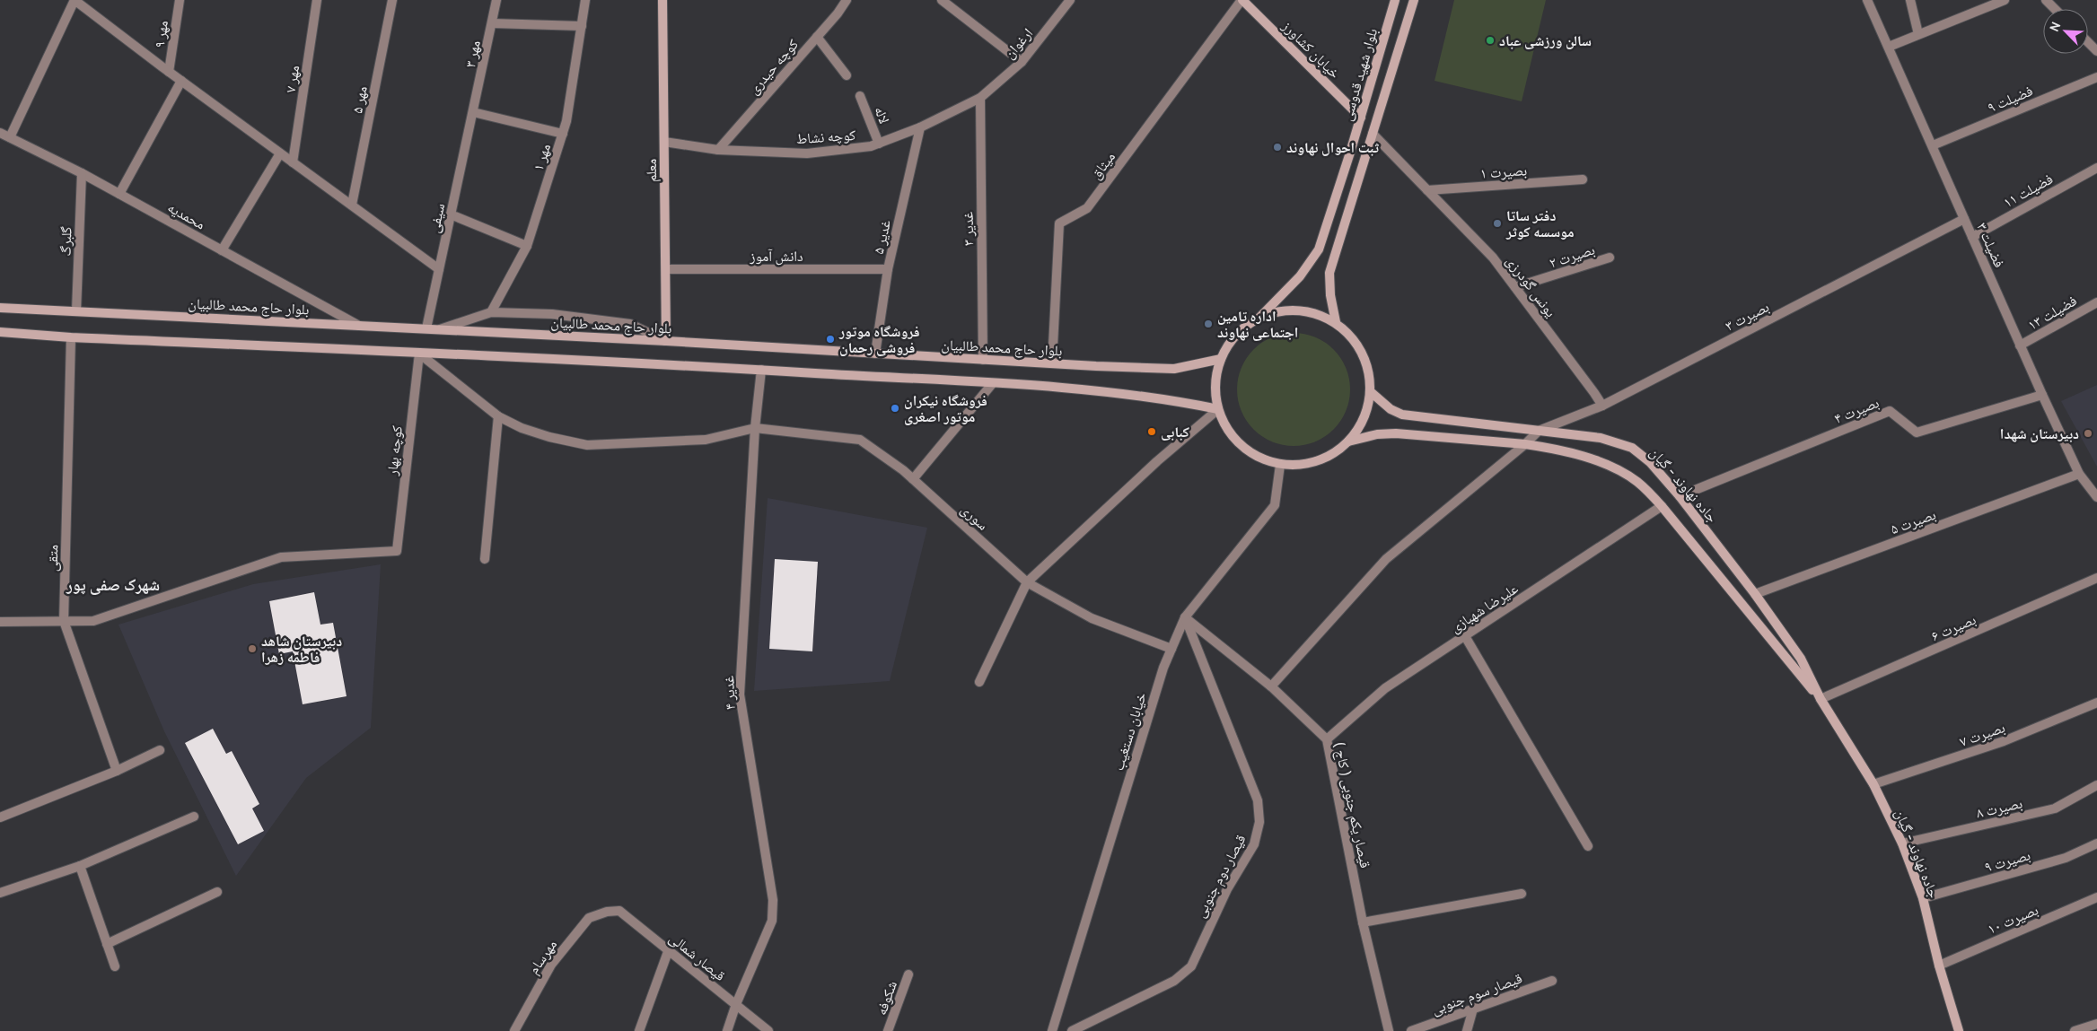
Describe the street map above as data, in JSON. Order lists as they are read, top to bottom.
{
  "streets": {
    "main road": [
      "خیابان کشاورز",
      "بلوار شهید قدوسی",
      "معلم",
      "بلوار حاج محمد طالبیان",
      "جاده نهاوند - گیان"
    ],
    "street": [
      "مهر ۹",
      "ارغوان",
      "مهر ۳",
      "کوچه حیدری",
      "مهر ۷",
      "فضیلت ۹",
      "مهر ۵",
      "لاله",
      "کوچه نشاط",
      "مهر ۱",
      "میثاق",
      "بصیرت ۱",
      "فضیلت ۱۱",
      "محمدیه",
      "سیفی",
      "غدیر ۳",
      "غدیر ۵",
      "گلبرگ",
      "فضیلت ۳",
      "دانش آموز",
      "بصیرت ۲",
      "یونس گودرزی",
      "فضیلت ۱۳",
      "بصیرت ۳",
      "بصیرت ۴",
      "کوچه بهار",
      "سوری",
      "بصیرت ۵",
      "متقی",
      "علیرضا شهبازی",
      "بصیرت ۶",
      "غدیر ۴",
      "خیابان دستغیب",
      "بصیرت ۷",
      "قیصار یکم جنوبی ( کاج )",
      "بصیرت ۸",
      "بصیرت ۹",
      "قیصار دوم جنوبی",
      "بصیرت ۱۰",
      "مهرسام",
      "قیصار شمالی",
      "قیصار سوم جنوبی",
      "شکوفه"
    ]
  },
  "crossings": [
    ["ارغوان", "کوچه نشاط"],
    ["ارغوان", "غدیر ۳"],
    ["خیابان کشاورز", "بلوار شهید قدوسی"],
    ["خیابان کشاورز", "میثاق"],
    ["مهر ۳", "سیفی"],
    ["کوچه حیدری", "کوچه نشاط"],
    ["بلوار شهید قدوسی", "یونس گودرزی"],
    ["بلوار شهید قدوسی", "بلوار حاج محمد طالبیان"],
    ["بلوار شهید قدوسی", "جاده نهاوند - گیان"],
    ["بلوار شهید قدوسی", "خیابان دستغیب"],
    ["فضیلت ۹", "فضیلت ۳"],
    ["لاله", "کوچه نشاط"],
    ["کوچه نشاط", "معلم"],
    ["کوچه نشاط", "غدیر ۳"],
    ["کوچه نشاط", "غدیر ۵"],
    ["میثاق", "بلوار حاج محمد طالبیان"],
    ["معلم", "دانش آموز"],
    ["معلم", "بلوار حاج محمد طالبیان"],
    ["بصیرت ۱", "یونس گودرزی"],
    ["فضیلت ۱۱", "فضیلت ۳"],
    ["محمدیه", "گلبرگ"],
    ["محمدیه", "بلوار حاج محمد طالبیان"],
    ["سیفی", "بلوار حاج محمد طالبیان"],
    ["غدیر ۳", "بلوار حاج محمد طالبیان"],
    ["غدیر ۵", "دانش آموز"],
    ["غدیر ۵", "بلوار حاج محمد طالبیان"],
    ["گلبرگ", "بلوار حاج محمد طالبیان"],
    ["فضیلت ۳", "فضیلت ۱۳"],
    ["فضیلت ۳", "بصیرت ۳"],
    ["فضیلت ۳", "بصیرت ۴"],
    ["فضیلت ۳", "بصیرت ۵"],
    ["بصیرت ۲", "یونس گودرزی"],
    ["یونس گودرزی", "بصیرت ۳"],
    ["بلوار حاج محمد طالبیان", "جاده نهاوند - گیان"],
    ["بلوار حاج محمد طالبیان", "خیابان دستغیب"],
    ["بصیرت ۳", "جاده نهاوند - گیان"],
    ["بصیرت ۴", "جاده نهاوند - گیان"],
    ["کوچه بهار", "سوری"],
    ["کوچه بهار", "متقی"],
    ["جاده نهاوند - گیان", "بصیرت ۵"],
    ["جاده نهاوند - گیان", "علیرضا شهبازی"],
    ["جاده نهاوند - گیان", "بصیرت ۶"],
    ["جاده نهاوند - گیان", "خیابان دستغیب"],
    ["جاده نهاوند - گیان", "بصیرت ۷"],
    ["جاده نهاوند - گیان", "بصیرت ۸"],
    ["جاده نهاوند - گیان", "بصیرت ۹"],
    ["جاده نهاوند - گیان", "بصیرت ۱۰"],
    ["سوری", "غدیر ۴"],
    ["سوری", "خیابان دستغیب"],
    ["علیرضا شهبازی", "قیصار یکم جنوبی ( کاج )"],
    ["غدیر ۴", "قیصار شمالی"],
    ["خیابان دستغیب", "قیصار یکم جنوبی ( کاج )"],
    ["خیابان دستغیب", "قیصار دوم جنوبی"],
    ["قیصار یکم جنوبی ( کاج )", "قیصار دوم جنوبی"],
    ["مهرسام", "قیصار شمالی"]
  ],
  "districts": ["شهرک صفی پور"],
  "places": [
    "سالن ورزشی عباد",
    "ثبت احوال نهاوند",
    "دفتر ساتا موسسه کوثر",
    "اداره تامین اجتماعی نهاوند",
    "فروشگاه موتور فروشی رحمان",
    "فروشگاه نیکران موتور اصغری",
    "کبابی",
    "دبیرستان شهدا",
    "دبیرستان شاهد فاطمه زهرا"
  ],
  "north": "top left"
}
